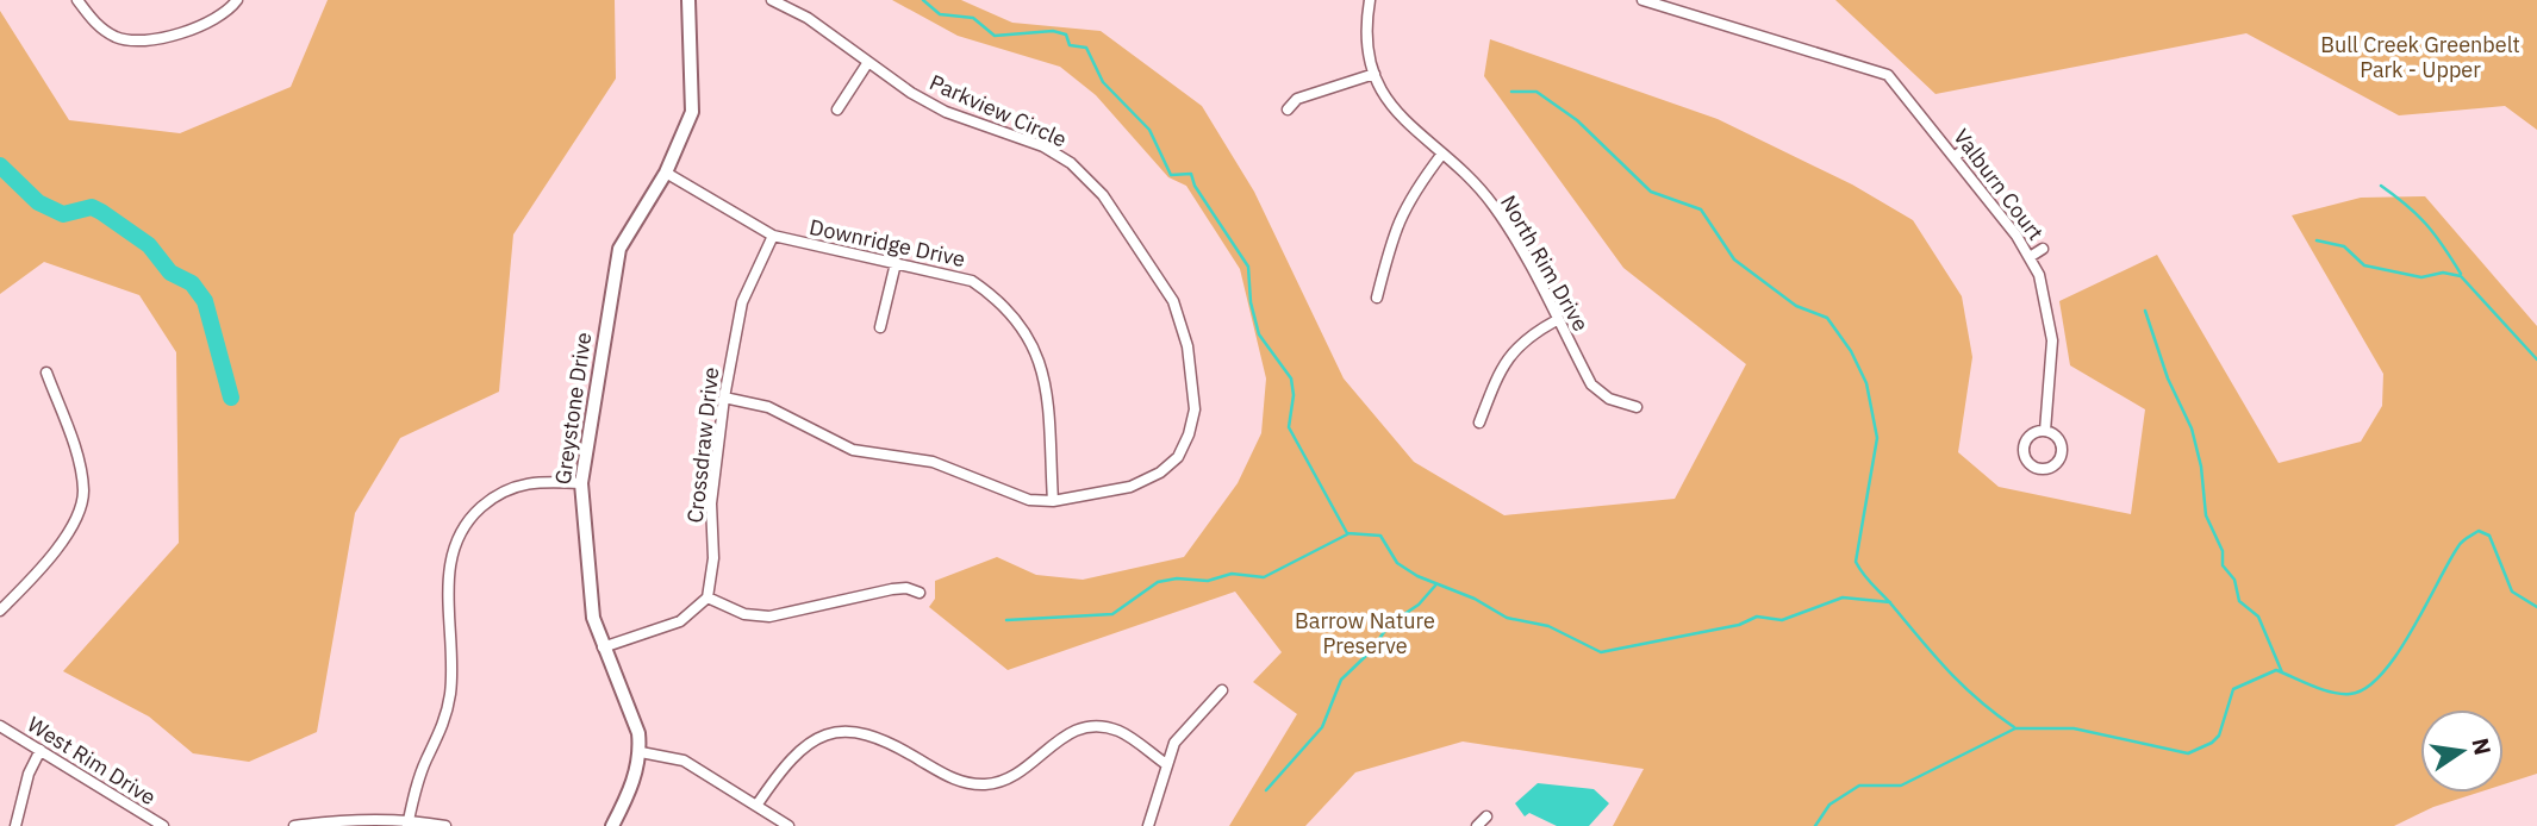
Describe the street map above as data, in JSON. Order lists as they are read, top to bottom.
{
  "streets": {
    "street": [
      "Parkview Circle",
      "Valburn Court",
      "Downridge Drive",
      "North Rim Drive",
      "Greystone Drive",
      "Crossdraw Drive",
      "West Rim Drive"
    ]
  },
  "crossings": [
    ["Parkview Circle", "Downridge Drive"],
    ["Parkview Circle", "Crossdraw Drive"],
    ["Downridge Drive", "Greystone Drive"],
    ["Downridge Drive", "Crossdraw Drive"]
  ],
  "parks": ["Bull Creek Greenbelt Park - Upper", "Barrow Nature Preserve"],
  "north": "right"
}
